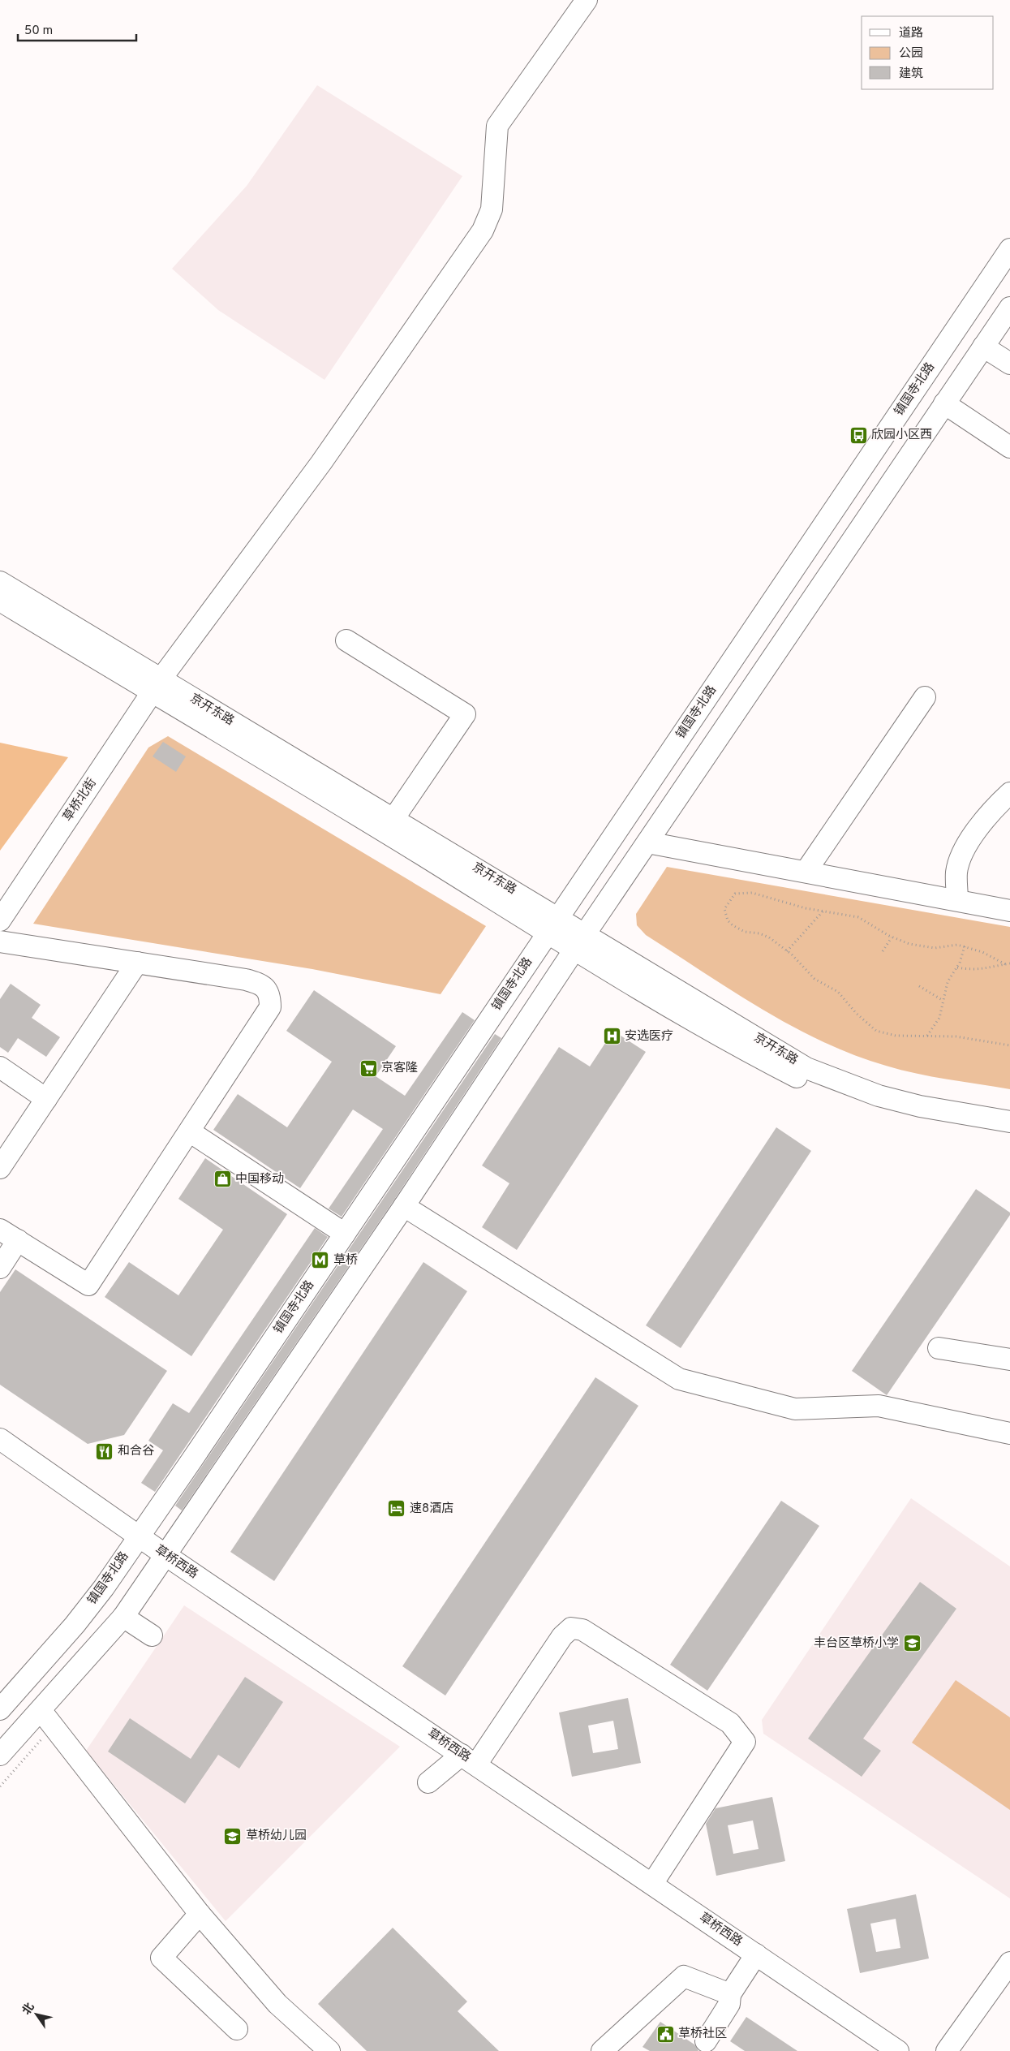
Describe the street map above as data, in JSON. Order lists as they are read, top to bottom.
{
  "streets": {
    "street": [
      "镇国寺北路",
      "京开东路",
      "草桥北街",
      "草桥西路"
    ]
  },
  "crossings": [
    ["镇国寺北路", "京开东路"],
    ["镇国寺北路", "草桥西路"],
    ["京开东路", "草桥北街"]
  ],
  "places": {
    "bus stop": ["欣园小区西"],
    "hospital": ["安选医疗"],
    "supermarket": ["京客隆"],
    "shop": ["中国移动"],
    "metro station": ["草桥"],
    "restaurant": ["和合谷"],
    "hotel": ["速8酒店"],
    "school or university": ["丰台区草桥小学", "草桥幼儿园"],
    "public building": ["草桥社区"]
  },
  "legend": ["道路", "公园", "建筑"],
  "scale_bar": "50 m",
  "north": "top left"
}
